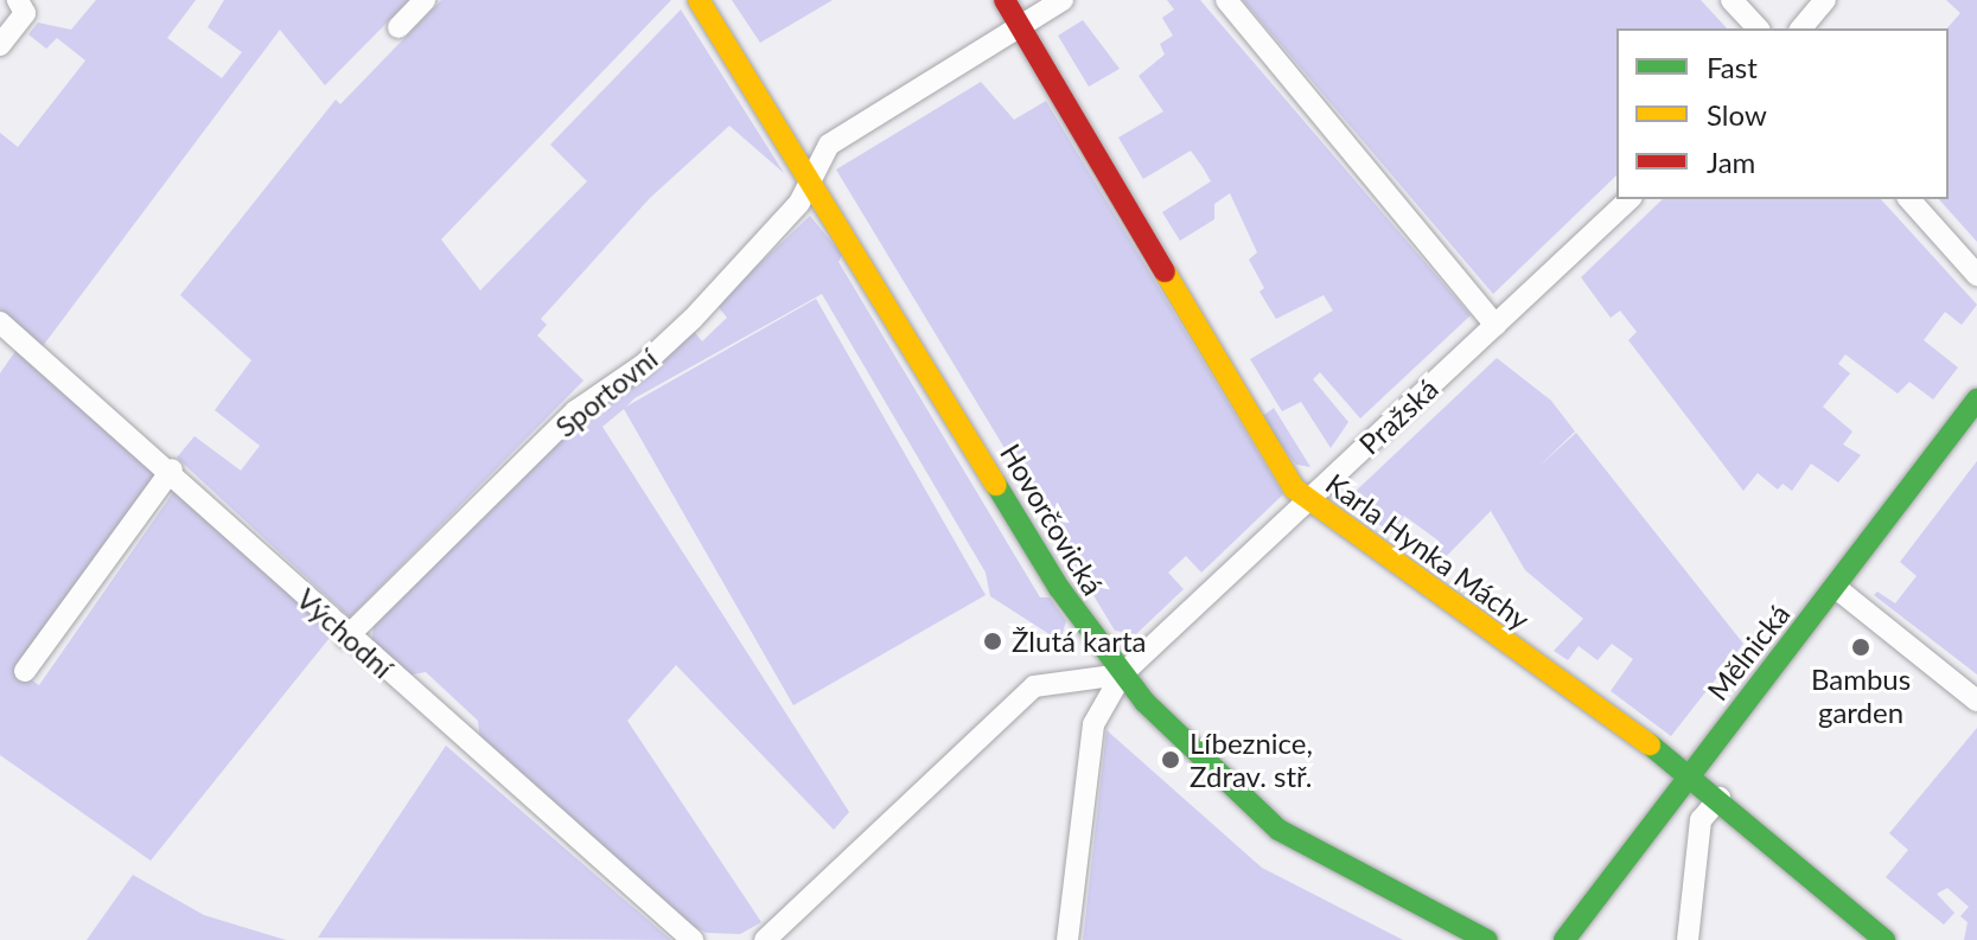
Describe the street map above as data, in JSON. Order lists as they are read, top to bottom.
{
  "streets": {
    "street": [
      "Sportovní",
      "Pražská",
      "Hovorčovická",
      "Karla Hynka Máchy",
      "Východní",
      "Mělnická"
    ]
  },
  "crossings": [
    ["Sportovní", "Hovorčovická"],
    ["Sportovní", "Karla Hynka Máchy"],
    ["Sportovní", "Východní"],
    ["Pražská", "Hovorčovická"],
    ["Pražská", "Karla Hynka Máchy"],
    ["Karla Hynka Máchy", "Mělnická"]
  ],
  "places": ["Žlutá karta", "Bambus garden", "Líbeznice, Zdrav. stř."],
  "legend": ["Fast", "Slow", "Jam"]
}
